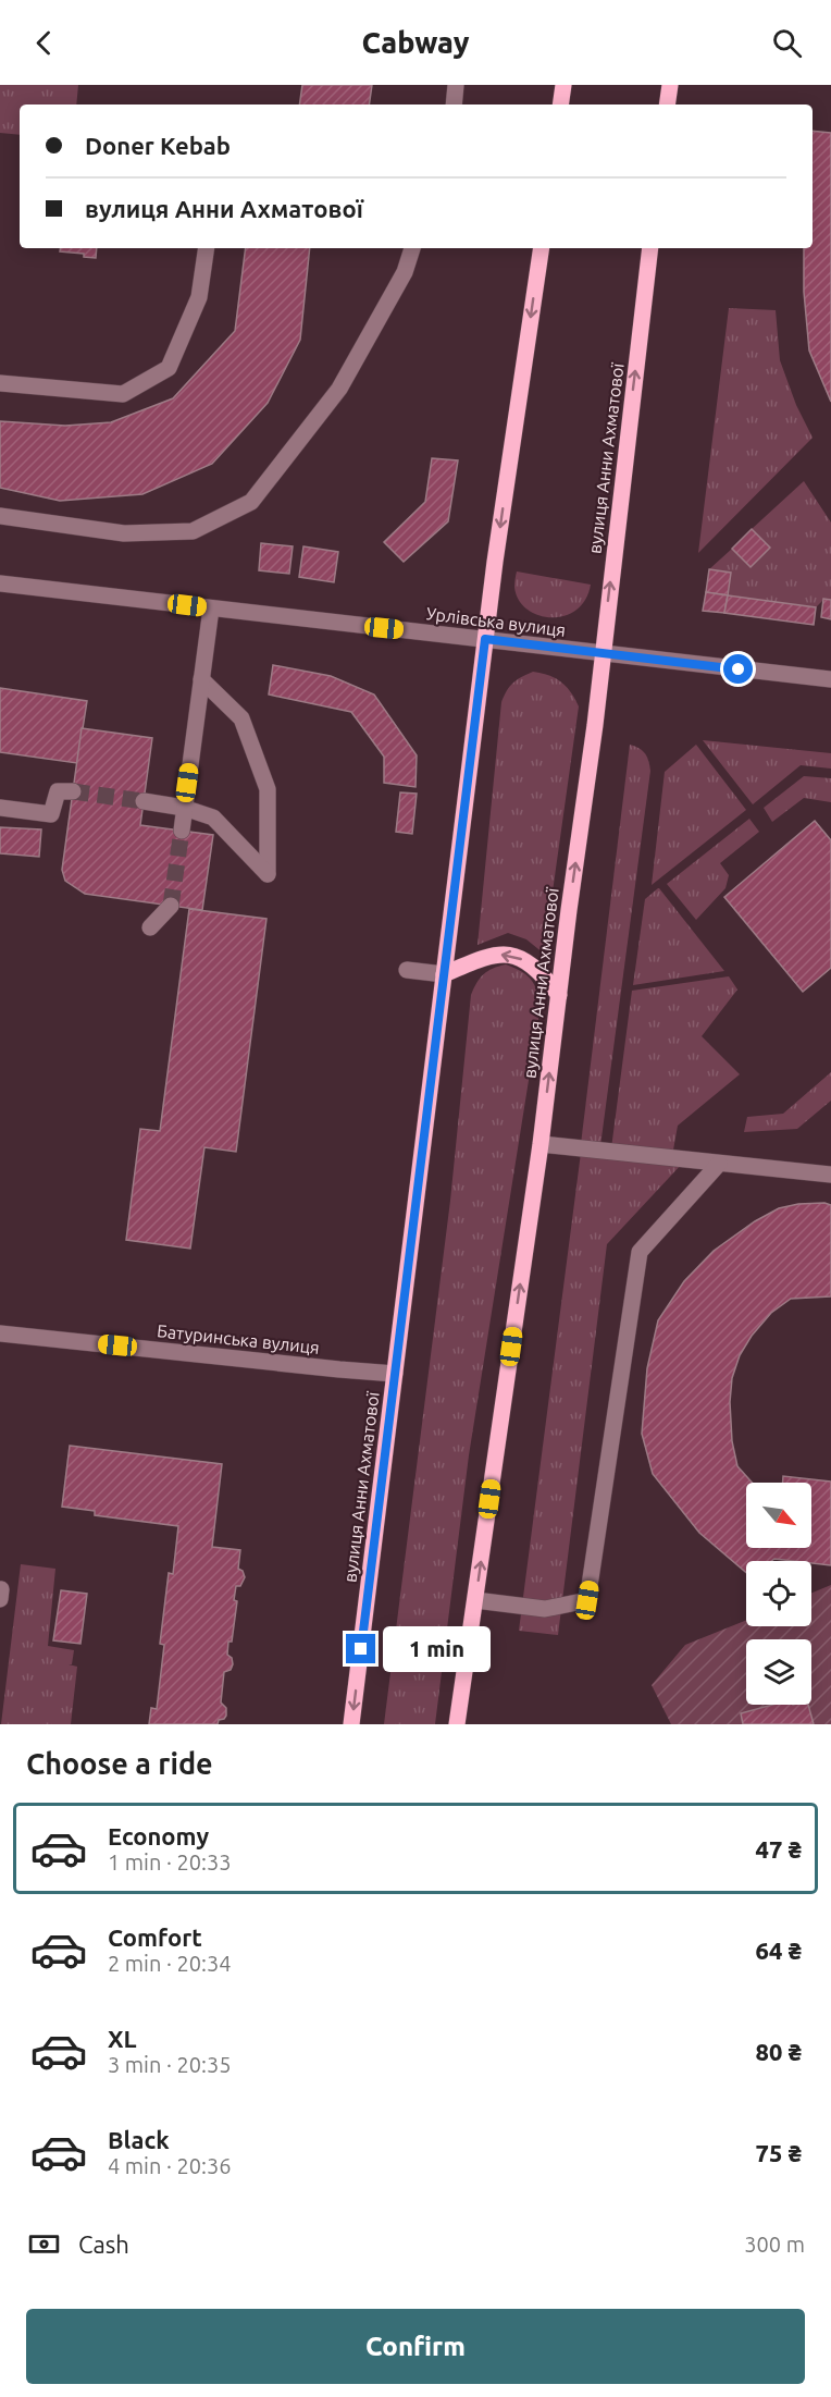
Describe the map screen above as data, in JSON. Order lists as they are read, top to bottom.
{
  "streets": {
    "main road": ["вулиця Анни Ахматової"],
    "street": ["Урлівська вулиця", "Батуринська вулиця"]
  },
  "crossings": [
    ["вулиця Анни Ахматової", "Урлівська вулиця"],
    ["вулиця Анни Ахматової", "Батуринська вулиця"]
  ],
  "north": "bottom right",
  "page": {
    "header": "Cabway",
    "banner": ["Doner Kebab", "вулиця Анни Ахматової"],
    "bubble": "1 min",
    "heading": "Choose a ride",
    "list": [
      {
        "name": "Economy",
        "note": "1 min · 20:33",
        "value": "47 ₴"
      },
      {
        "name": "Comfort",
        "note": "2 min · 20:34",
        "value": "64 ₴"
      },
      {
        "name": "XL",
        "note": "3 min · 20:35",
        "value": "80 ₴"
      },
      {
        "name": "Black",
        "note": "4 min · 20:36",
        "value": "75 ₴"
      }
    ],
    "pay": ["Cash", "300 m"],
    "buttons": "Confirm"
  }
}
